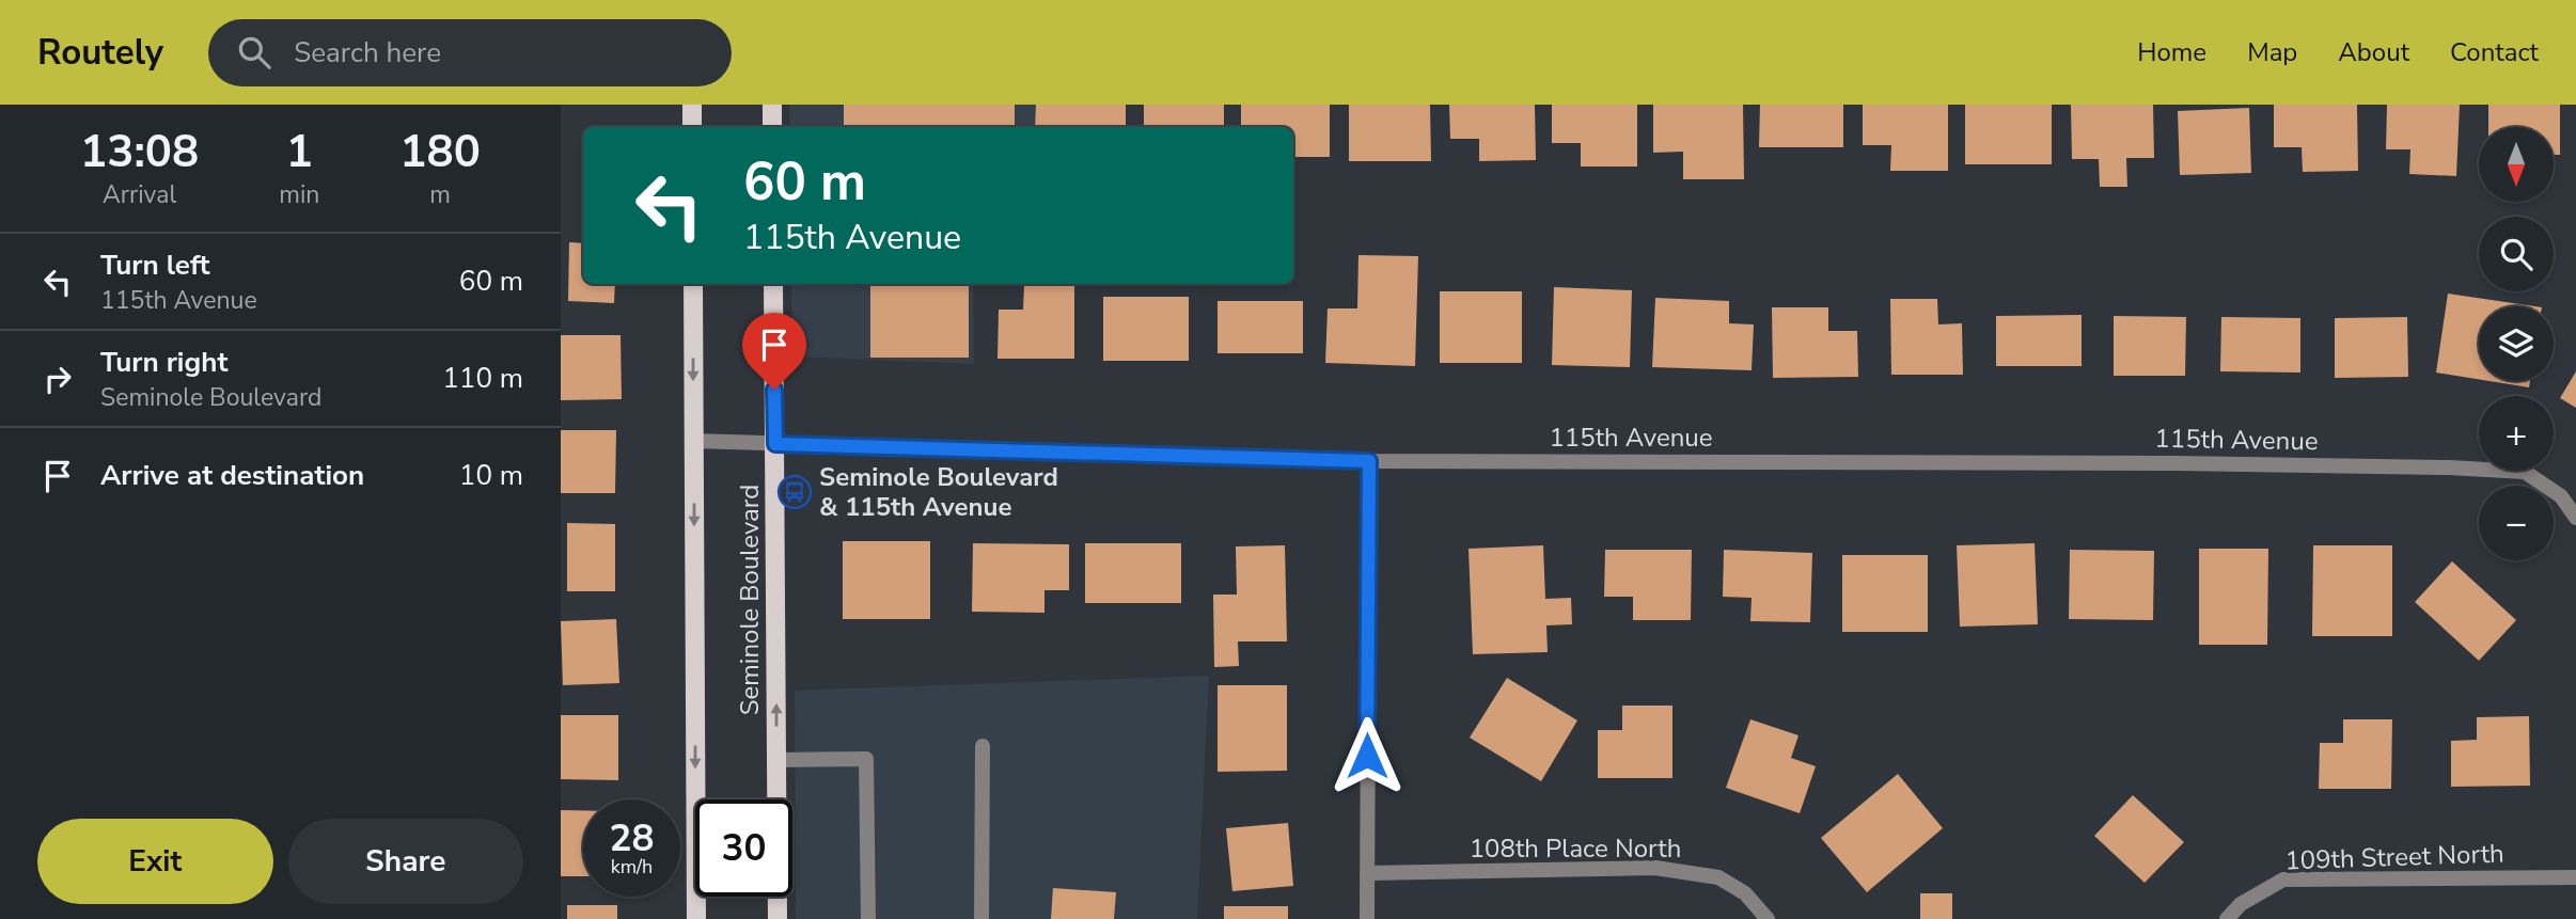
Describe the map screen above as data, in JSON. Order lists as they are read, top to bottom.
{
  "streets": {
    "main road": ["Seminole Boulevard"],
    "street": ["115th Avenue", "108th Place North", "109th Street North"]
  },
  "crossings": [
    ["115th Avenue", "Seminole Boulevard"]
  ],
  "places": {
    "bus stop": ["Seminole Boulevard & 115th Avenue"]
  },
  "north": "bottom",
  "page": {
    "header": "Routely",
    "search": "Search here",
    "nav": [
      "Home",
      "Map",
      "About",
      "Contact"
    ],
    "eta": [
      "13:08",
      "Arrival",
      "1",
      "min",
      "180",
      "m"
    ],
    "map_buttons": ["+", "−"],
    "turn": ["60 m", "115th Avenue"],
    "list": [
      {
        "name": "Turn left",
        "note": "115th Avenue",
        "value": "60 m"
      },
      {
        "name": "Turn right",
        "note": "Seminole Boulevard",
        "value": "110 m"
      },
      {
        "name": "Arrive at destination",
        "value": "10 m"
      }
    ],
    "speed": "28 km/h",
    "limit": "30",
    "buttons": ["Exit", "Share"]
  }
}
